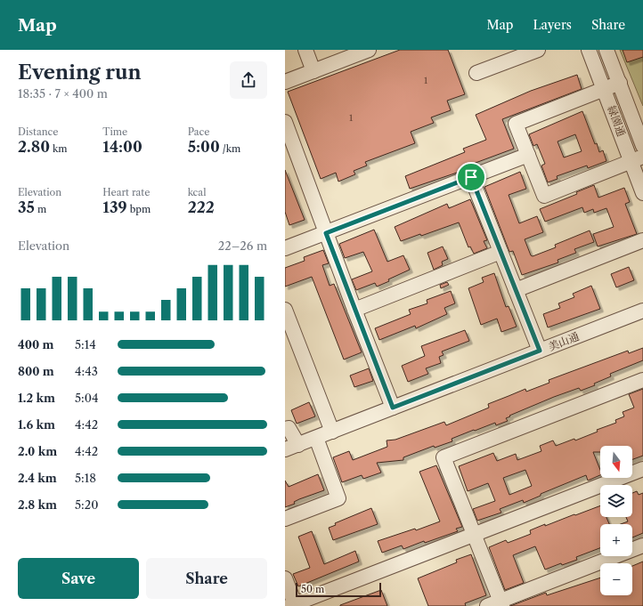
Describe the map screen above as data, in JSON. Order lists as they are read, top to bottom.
{
  "streets": {
    "street": ["緑園通", "美山通"]
  },
  "house_numbers": ["1", "1"],
  "scale_bar": "50 m",
  "north": "bottom",
  "page": {
    "header": "Map",
    "nav": ["Map", "Layers", "Share"],
    "heading": ["Evening run", "18:35 · 7 × 400 m"],
    "stats": [
      ["Distance", "2.80 km"],
      ["Time", "14:00"],
      ["Pace", "5:00 /km"],
      ["Elevation", "35 m"],
      ["Heart rate", "139 bpm"],
      ["kcal", "222"]
    ],
    "chart": ["Elevation", "22–26 m"],
    "list": [
      {
        "name": "400 m",
        "note": "5:14"
      },
      {
        "name": "800 m",
        "note": "4:43"
      },
      {
        "name": "1.2 km",
        "note": "5:04"
      },
      {
        "name": "1.6 km",
        "note": "4:42"
      },
      {
        "name": "2.0 km",
        "note": "4:42"
      },
      {
        "name": "2.4 km",
        "note": "5:18"
      },
      {
        "name": "2.8 km",
        "note": "5:20"
      }
    ],
    "map_buttons": ["+", "−"],
    "buttons": ["Save", "Share"],
    "scale": "50 m"
  }
}
